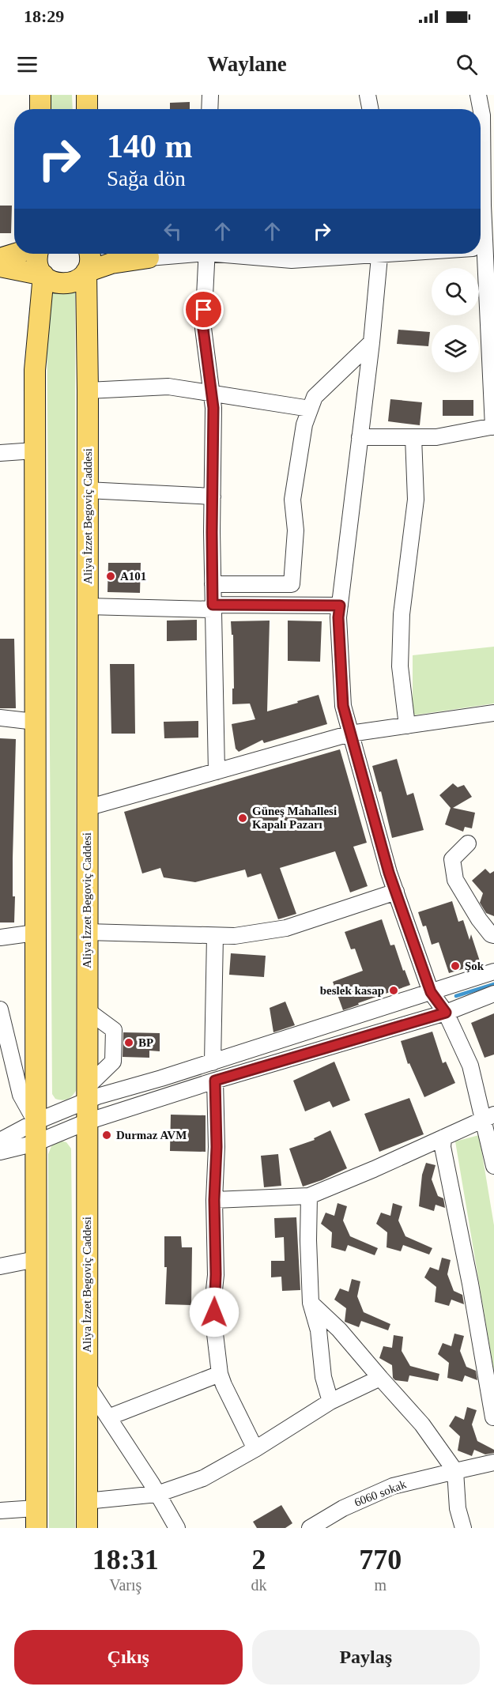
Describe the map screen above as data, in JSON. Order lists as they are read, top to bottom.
{
  "streets": {
    "main road": ["Aliya İzzet Begoviç Caddesi"],
    "street": ["6060 sokak"]
  },
  "places": [
    "A101",
    "Güneş Mahallesi Kapalı Pazarı",
    "Şok",
    "beslek kasap",
    "BP",
    "Durmaz AVM"
  ],
  "page": {
    "status": "18:29",
    "header": "Waylane",
    "turn": ["140 m", "Sağa dön"],
    "eta": [
      "18:31",
      "Varış",
      "2",
      "dk",
      "770",
      "m"
    ],
    "buttons": ["Çıkış", "Paylaş"]
  }
}
